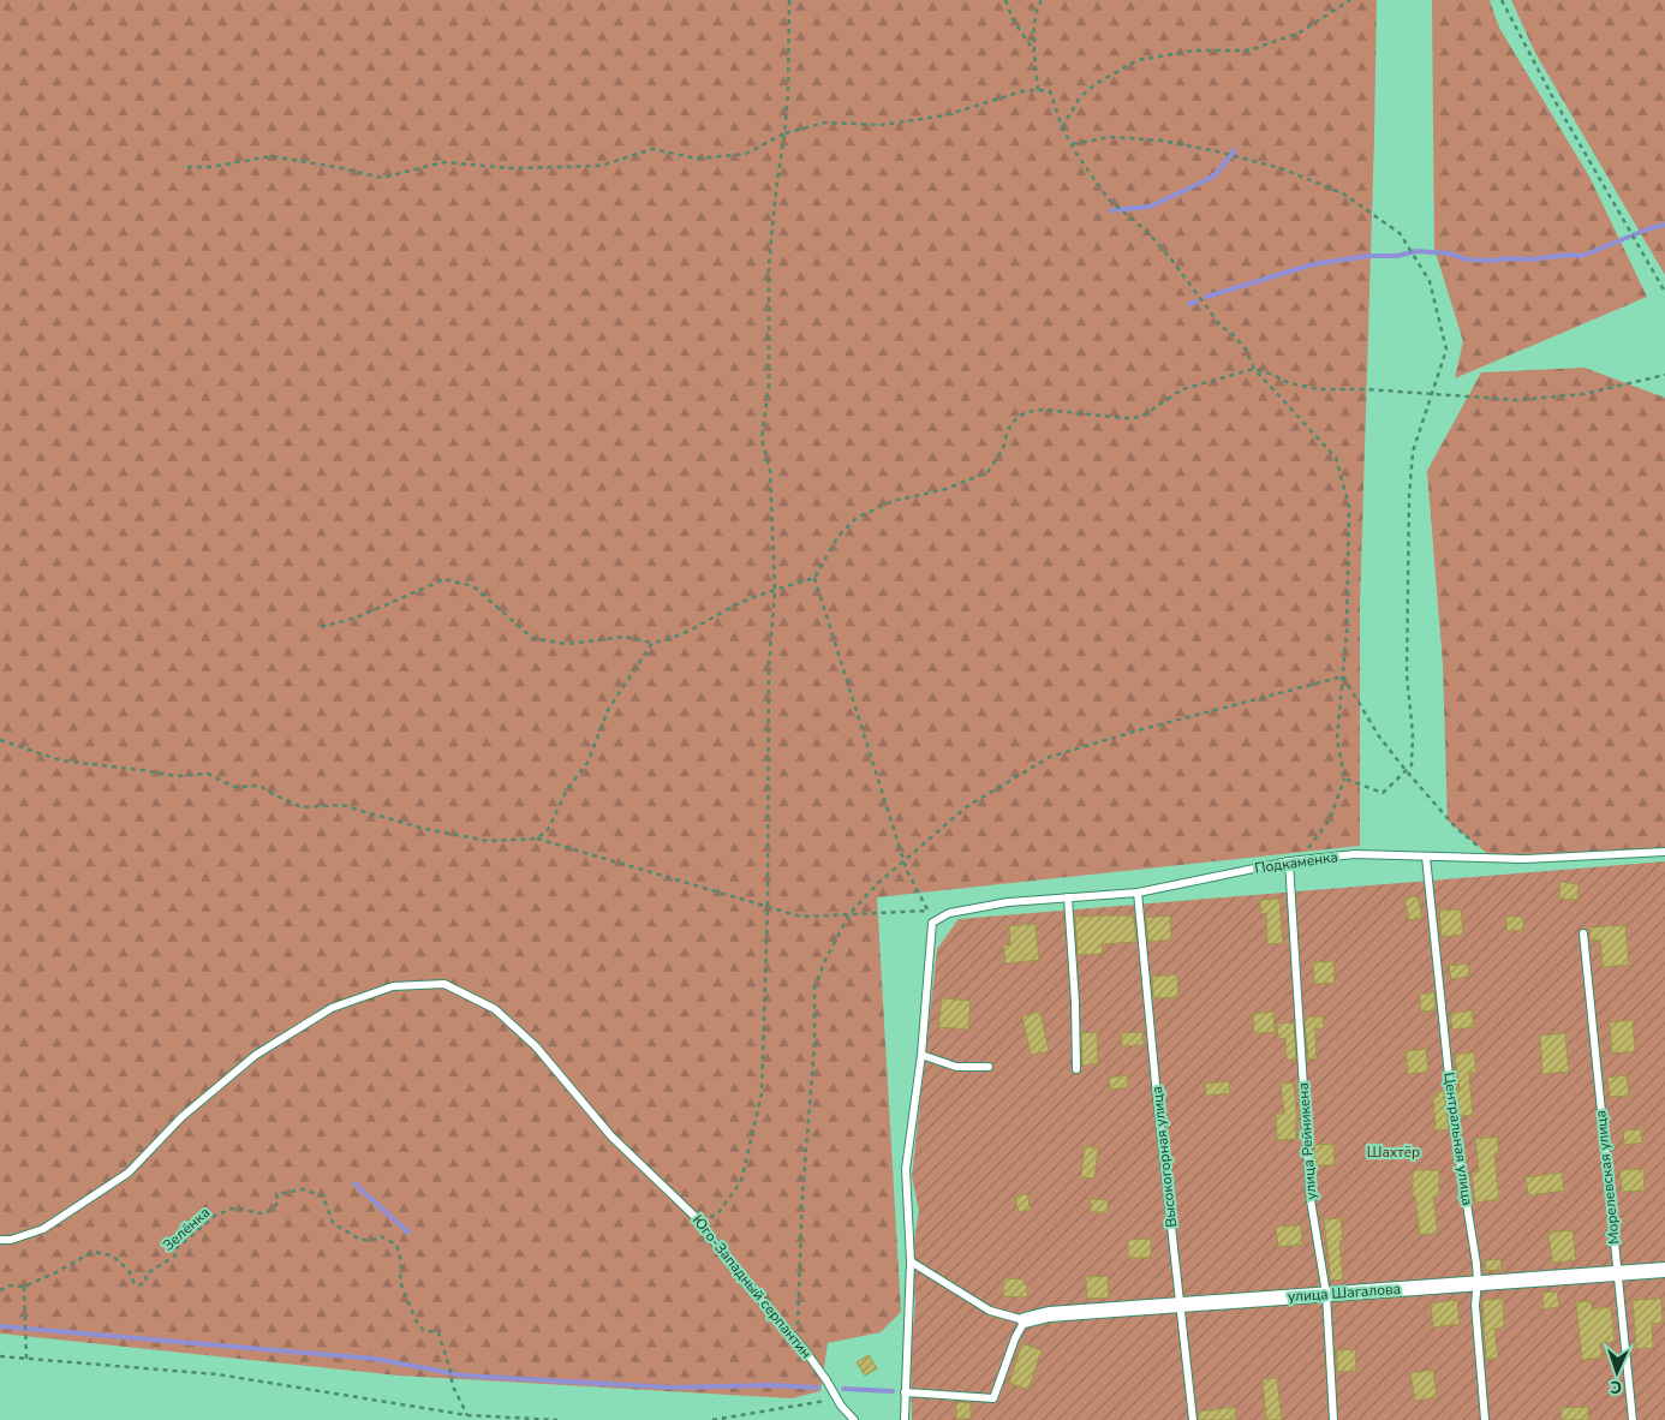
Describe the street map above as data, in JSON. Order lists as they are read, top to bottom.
{
  "streets": {
    "street": ["улица Шагалова"],
    "lane": [
      "Подкаменка",
      "Центральная улица",
      "улица Рейникена",
      "Высокогорная улица",
      "Морелевская улица",
      "Юго-Западный серпантин"
    ],
    "path": ["Зелёнка"]
  },
  "crossings": [
    ["Подкаменка", "Центральная улица"],
    ["Подкаменка", "улица Рейникена"],
    ["Подкаменка", "Высокогорная улица"],
    ["Центральная улица", "улица Шагалова"],
    ["улица Рейникена", "улица Шагалова"],
    ["Высокогорная улица", "улица Шагалова"],
    ["Морелевская улица", "улица Шагалова"]
  ],
  "parks": ["Шахтёр"],
  "north": "bottom"
}
